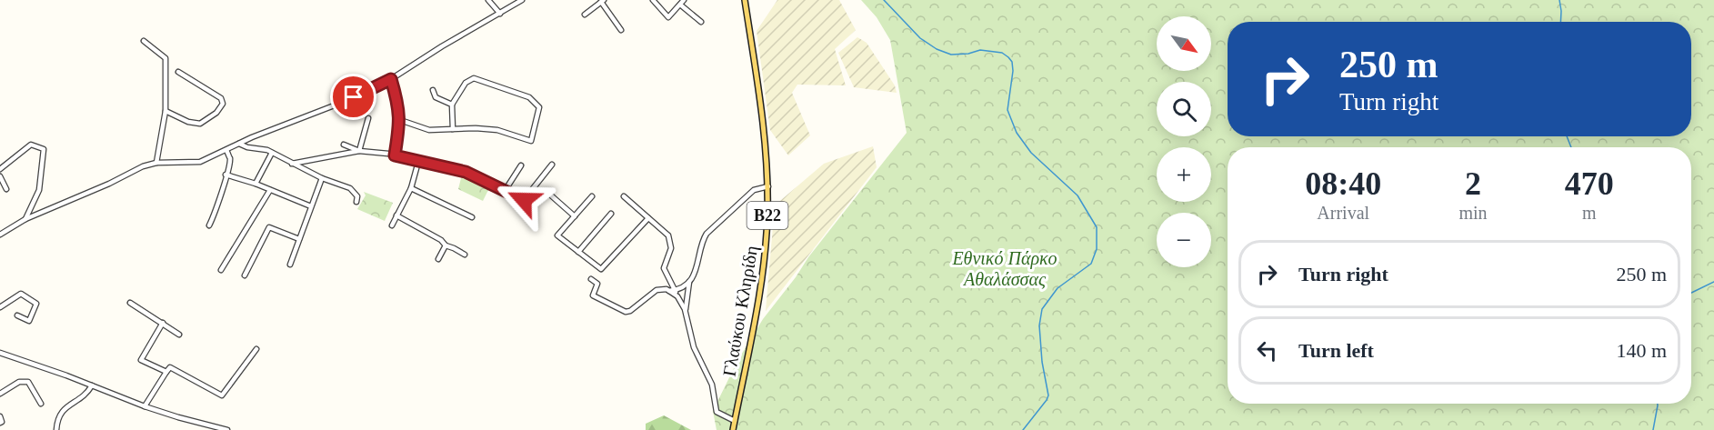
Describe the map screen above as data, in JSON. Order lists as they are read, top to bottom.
{
  "streets": {
    "main road": ["B22", "Γλαύκου Κληρίδη"]
  },
  "parks": ["Εθνικό Πάρκο Αθαλάσσας"],
  "north": "bottom right",
  "page": {
    "map_buttons": ["+", "−"],
    "turn": ["250 m", "Turn right"],
    "eta": [
      "08:40",
      "Arrival",
      "2",
      "min",
      "470",
      "m"
    ],
    "list": [
      {
        "name": "Turn right",
        "value": "250 m"
      },
      {
        "name": "Turn left",
        "value": "140 m"
      }
    ]
  }
}
